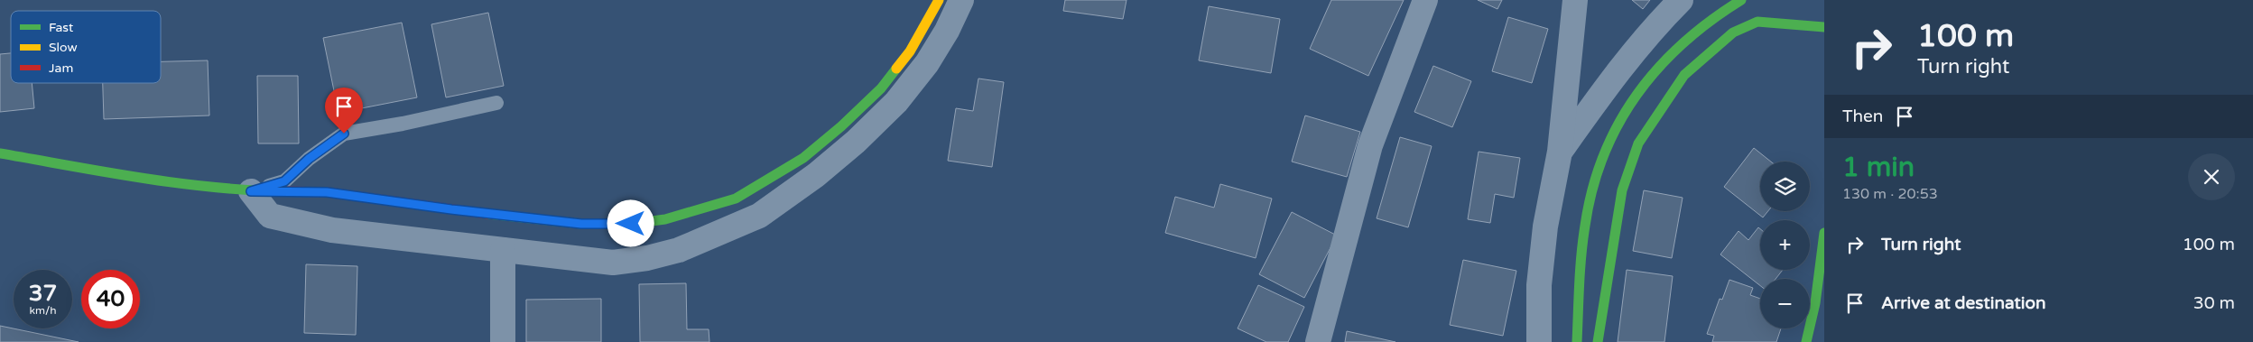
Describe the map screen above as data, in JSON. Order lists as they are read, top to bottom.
{
  "legend": ["Fast", "Slow", "Jam"],
  "page": {
    "turn": ["100 m", "Turn right"],
    "then": "Then",
    "heading": ["1 min", "130 m · 20:53"],
    "map_buttons": ["+", "−"],
    "list": [
      {
        "name": "Turn right",
        "value": "100 m"
      },
      {
        "name": "Arrive at destination",
        "value": "30 m"
      }
    ],
    "speed": "37 km/h",
    "limit": "40"
  }
}
